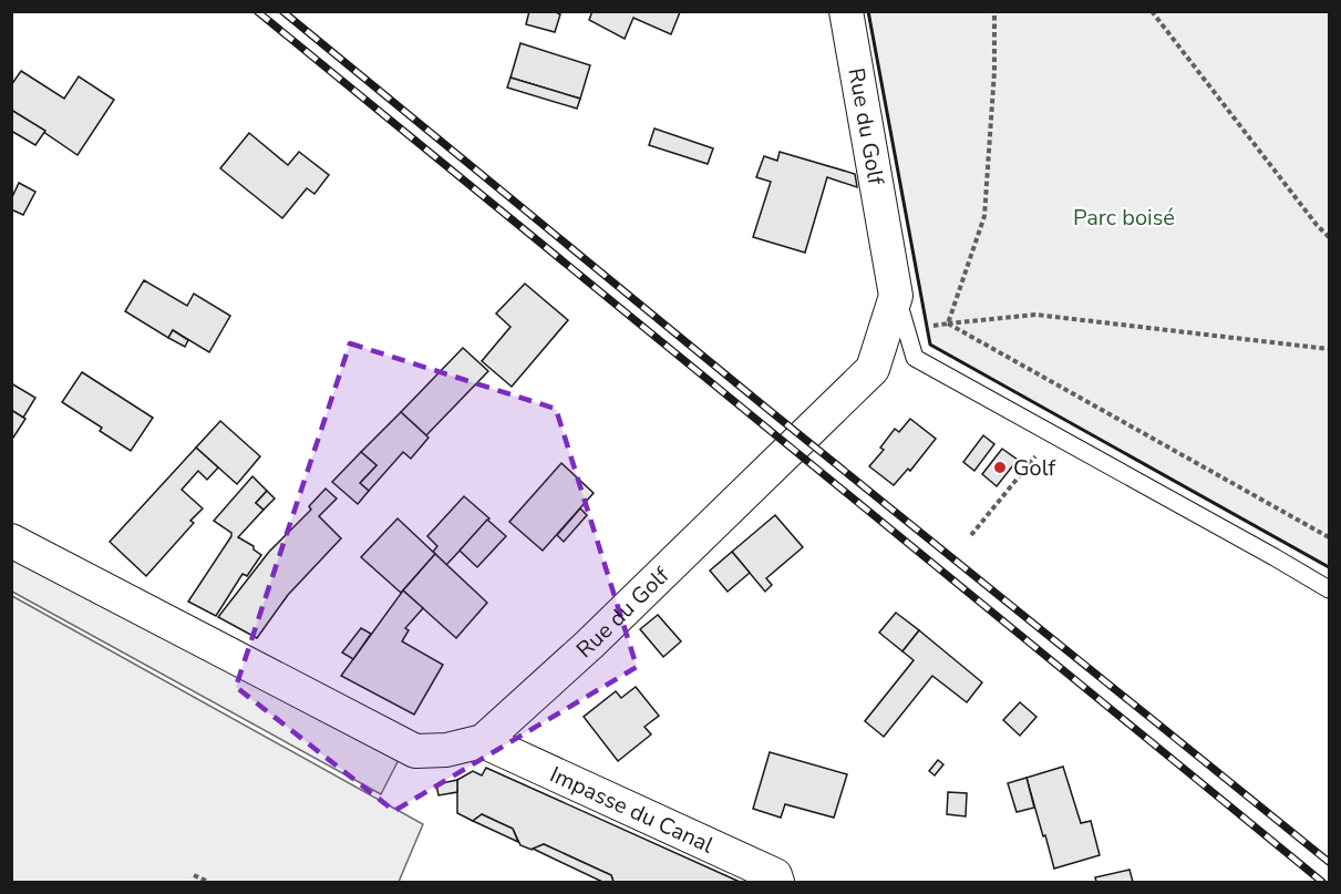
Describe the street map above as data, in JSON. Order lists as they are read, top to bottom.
{
  "streets": {
    "street": ["Rue du Golf", "Impasse du Canal"]
  },
  "crossings": [
    ["Rue du Golf", "Impasse du Canal"]
  ],
  "parks": ["Parc boisé"],
  "places": ["Golf"]
}
